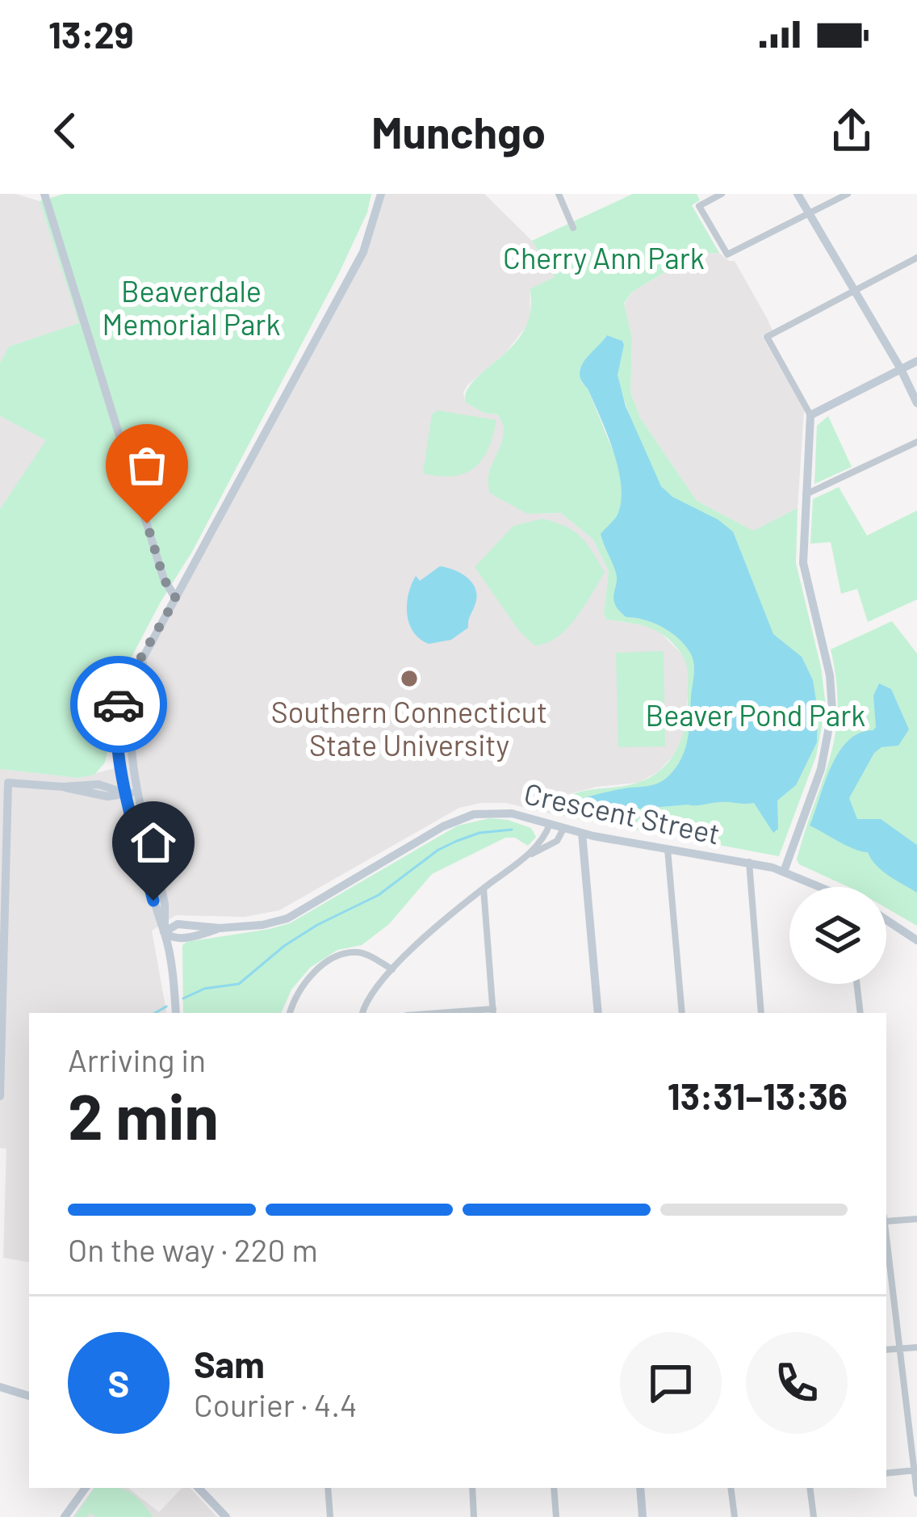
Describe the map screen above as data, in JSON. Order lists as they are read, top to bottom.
{
  "streets": {
    "main road": ["Crescent Street"]
  },
  "parks": ["Cherry Ann Park", "Beaverdale Memorial Park", "Beaver Pond Park"],
  "places": ["Southern Connecticut State University"],
  "page": {
    "status": "13:29",
    "header": "Munchgo",
    "heading": ["2 min", "Arriving in", "13:31–13:36"],
    "panel": ["Sam", "Courier · 4.4"],
    "bar": "On the way · 220 m",
    "round": "S"
  }
}
